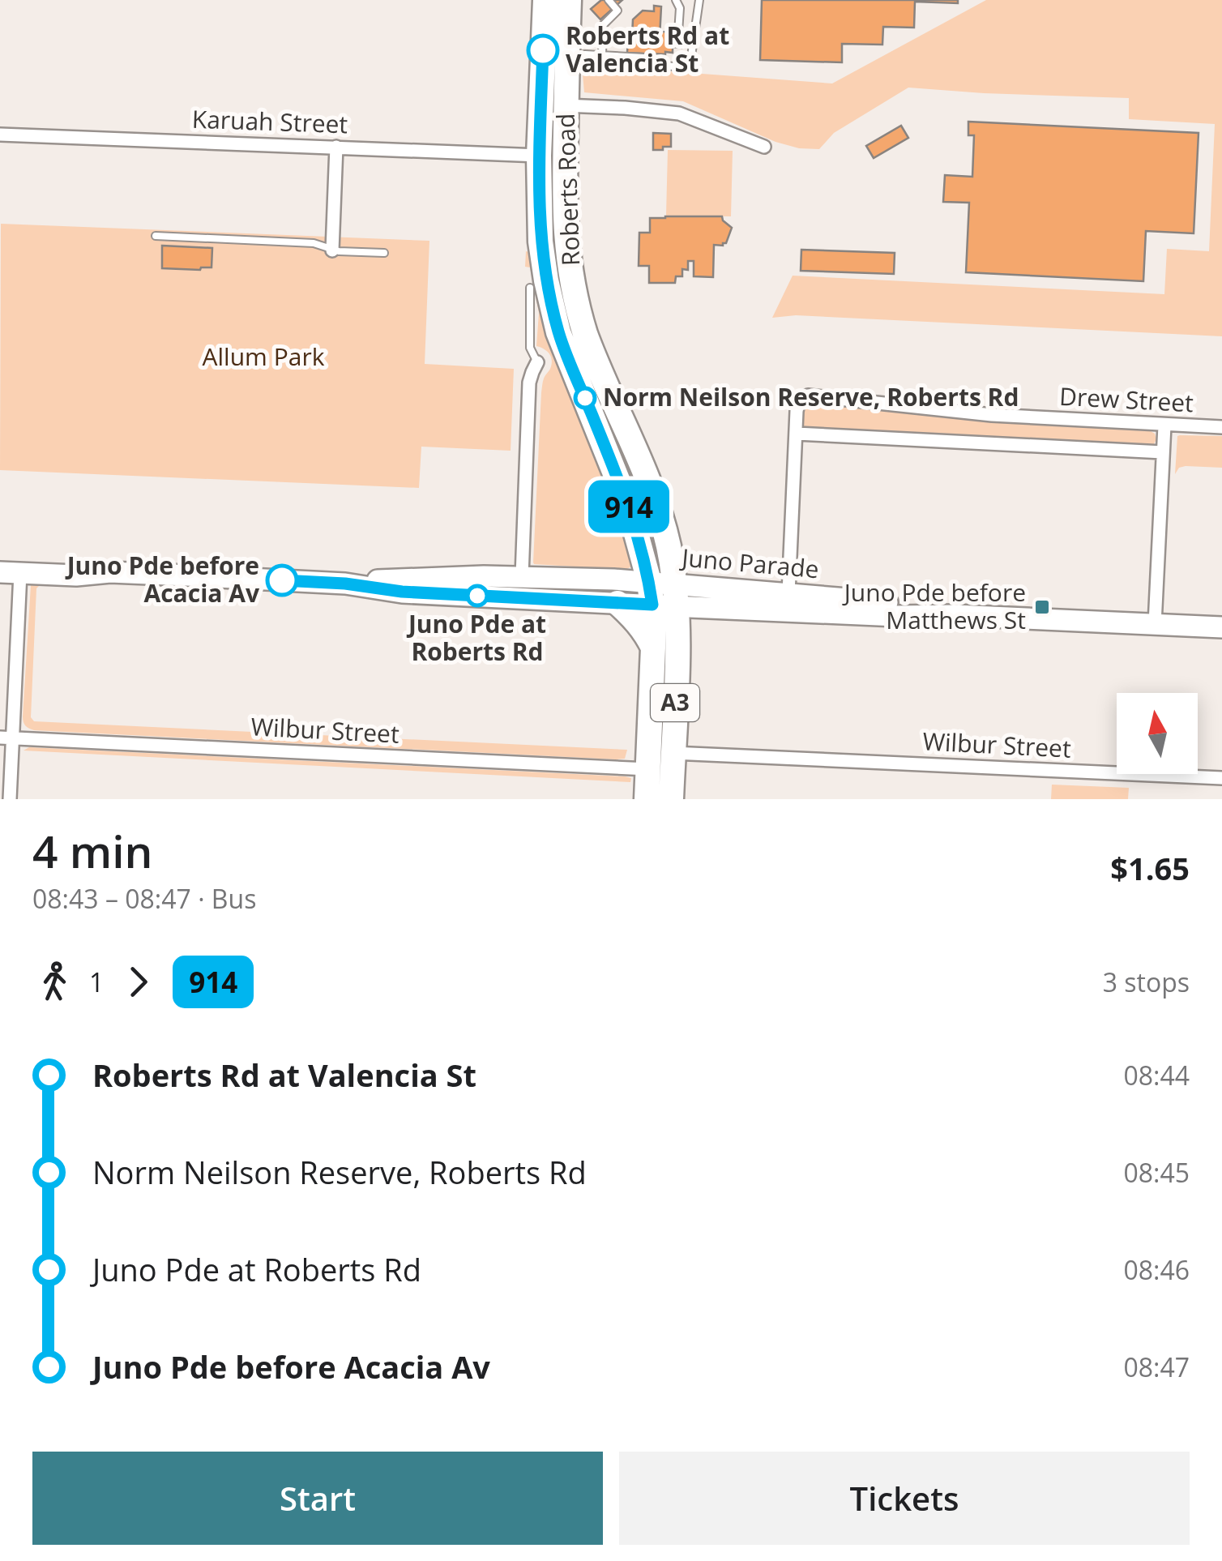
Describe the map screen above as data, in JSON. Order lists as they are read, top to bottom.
{
  "streets": {
    "highway": ["Roberts Road", "A3"],
    "main road": ["Juno Parade"],
    "street": ["Karuah Street", "Drew Street", "Wilbur Street"]
  },
  "crossings": [
    ["Karuah Street", "Roberts Road"],
    ["Roberts Road", "Juno Parade"],
    ["Roberts Road", "Wilbur Street"]
  ],
  "parks": ["Allum Park"],
  "places": {
    "other": [
      "Roberts Rd at Valencia St",
      "Norm Neilson Reserve, Roberts Rd",
      "Juno Pde before Acacia Av",
      "Juno Pde at Roberts Rd"
    ],
    "transit": ["Juno Pde before Matthews St"]
  },
  "lines": ["bus line 914"],
  "north": "top",
  "page": {
    "on_map": "914",
    "heading": ["4 min", "08:43 – 08:47 · Bus", "$1.65"],
    "legs": ["1", "914", "3 stops"],
    "list": [
      {
        "name": "Roberts Rd at Valencia St",
        "value": "08:44"
      },
      {
        "name": "Norm Neilson Reserve, Roberts Rd",
        "value": "08:45"
      },
      {
        "name": "Juno Pde at Roberts Rd",
        "value": "08:46"
      },
      {
        "name": "Juno Pde before Acacia Av",
        "value": "08:47"
      }
    ],
    "buttons": ["Start", "Tickets"]
  }
}
